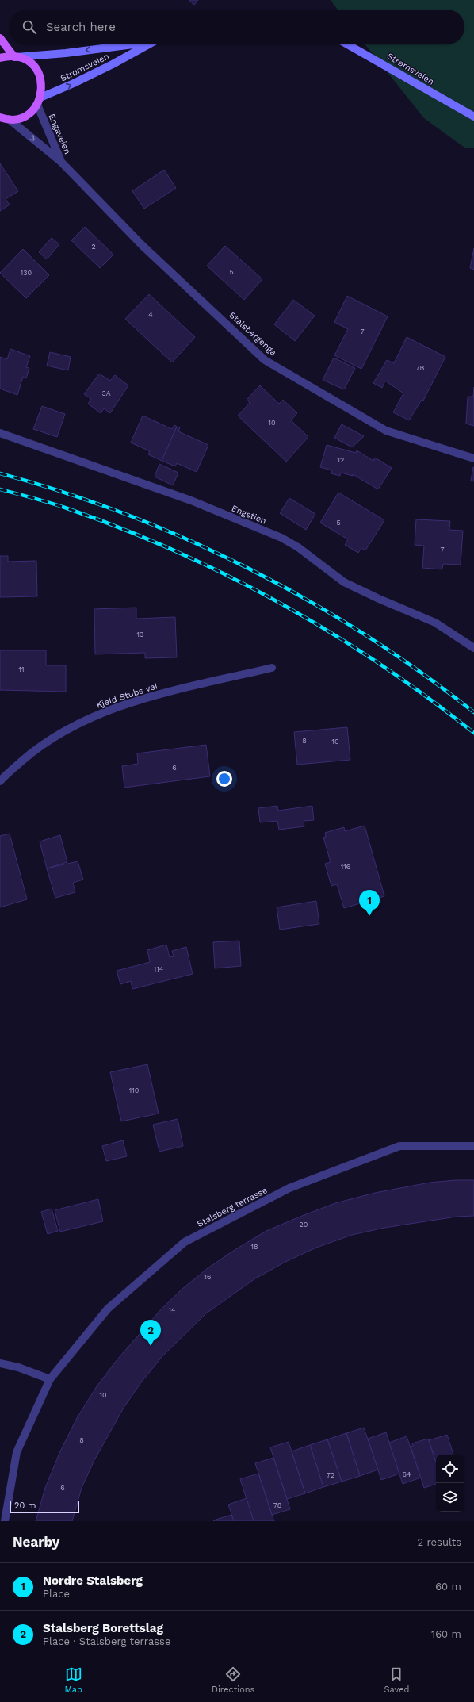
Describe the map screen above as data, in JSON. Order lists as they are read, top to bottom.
{
  "streets": {
    "main road": ["Strømsveien"],
    "street": [
      "Engaveien",
      "Stalsbergenga",
      "Engstien",
      "Kjeld Stubs vei",
      "Stalsberg terrasse"
    ]
  },
  "crossings": [
    ["Engaveien", "Stalsbergenga"]
  ],
  "one_way": ["Engaveien"],
  "house_numbers": [
    "2",
    "5",
    "130",
    "4",
    "7",
    "7B",
    "3A",
    "10",
    "12",
    "5",
    "7",
    "13",
    "11",
    "8",
    "10",
    "6",
    "116",
    "114",
    "110",
    "20",
    "18",
    "16",
    "14",
    "10",
    "8",
    "64",
    "72",
    "6",
    "78"
  ],
  "scale_bar": "20 m",
  "page": {
    "search": "Search here",
    "pins": ["1", "2"],
    "scale": "20 m",
    "heading": ["Nearby", "2 results"],
    "list": [
      {
        "mark": "1",
        "name": "Nordre Stalsberg",
        "note": "Place",
        "value": "60 m"
      },
      {
        "mark": "2",
        "name": "Stalsberg Borettslag",
        "note": "Place · Stalsberg terrasse",
        "value": "160 m"
      }
    ],
    "nav": ["Map", "Directions", "Saved"]
  }
}
